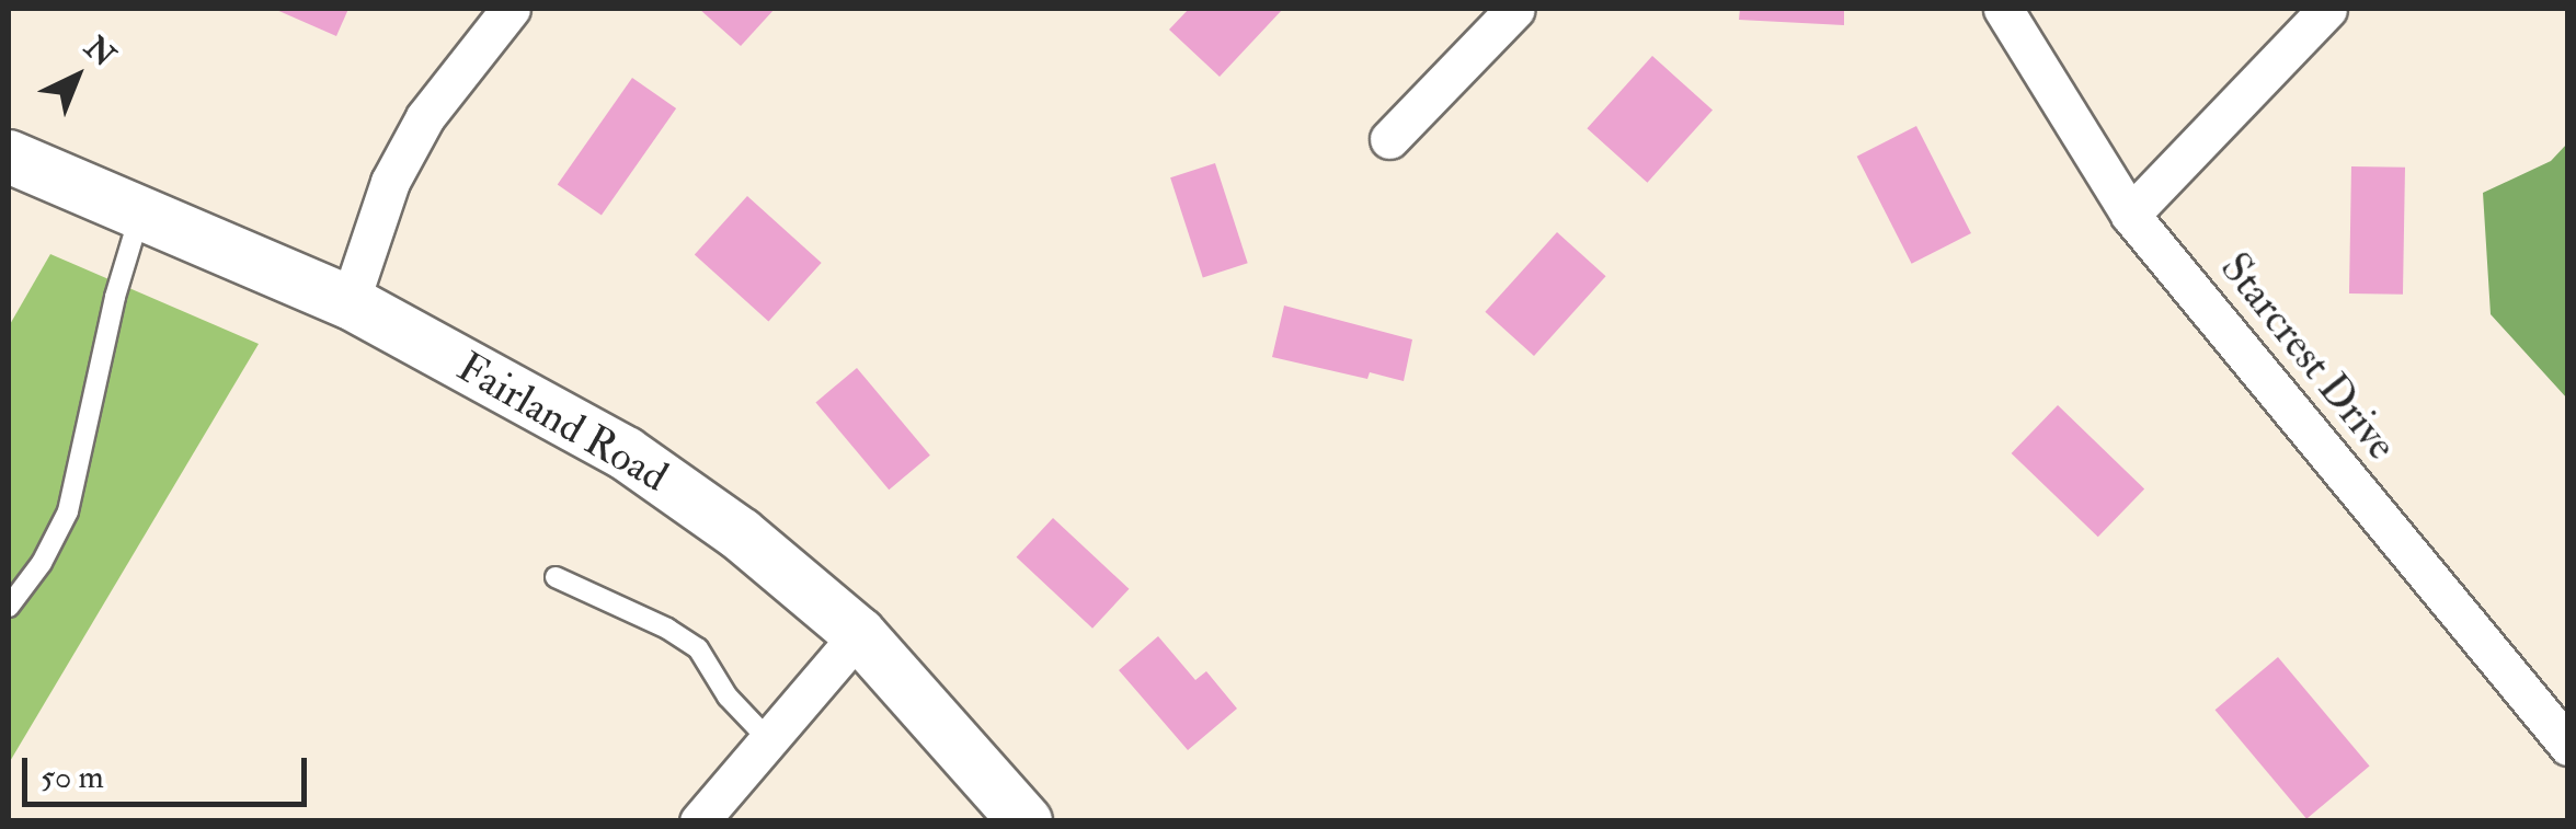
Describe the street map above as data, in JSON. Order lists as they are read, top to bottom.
{
  "streets": {
    "main road": ["Fairland Road"],
    "street": ["Starcrest Drive"]
  },
  "scale_bar": "50 m",
  "north": "top right"
}
